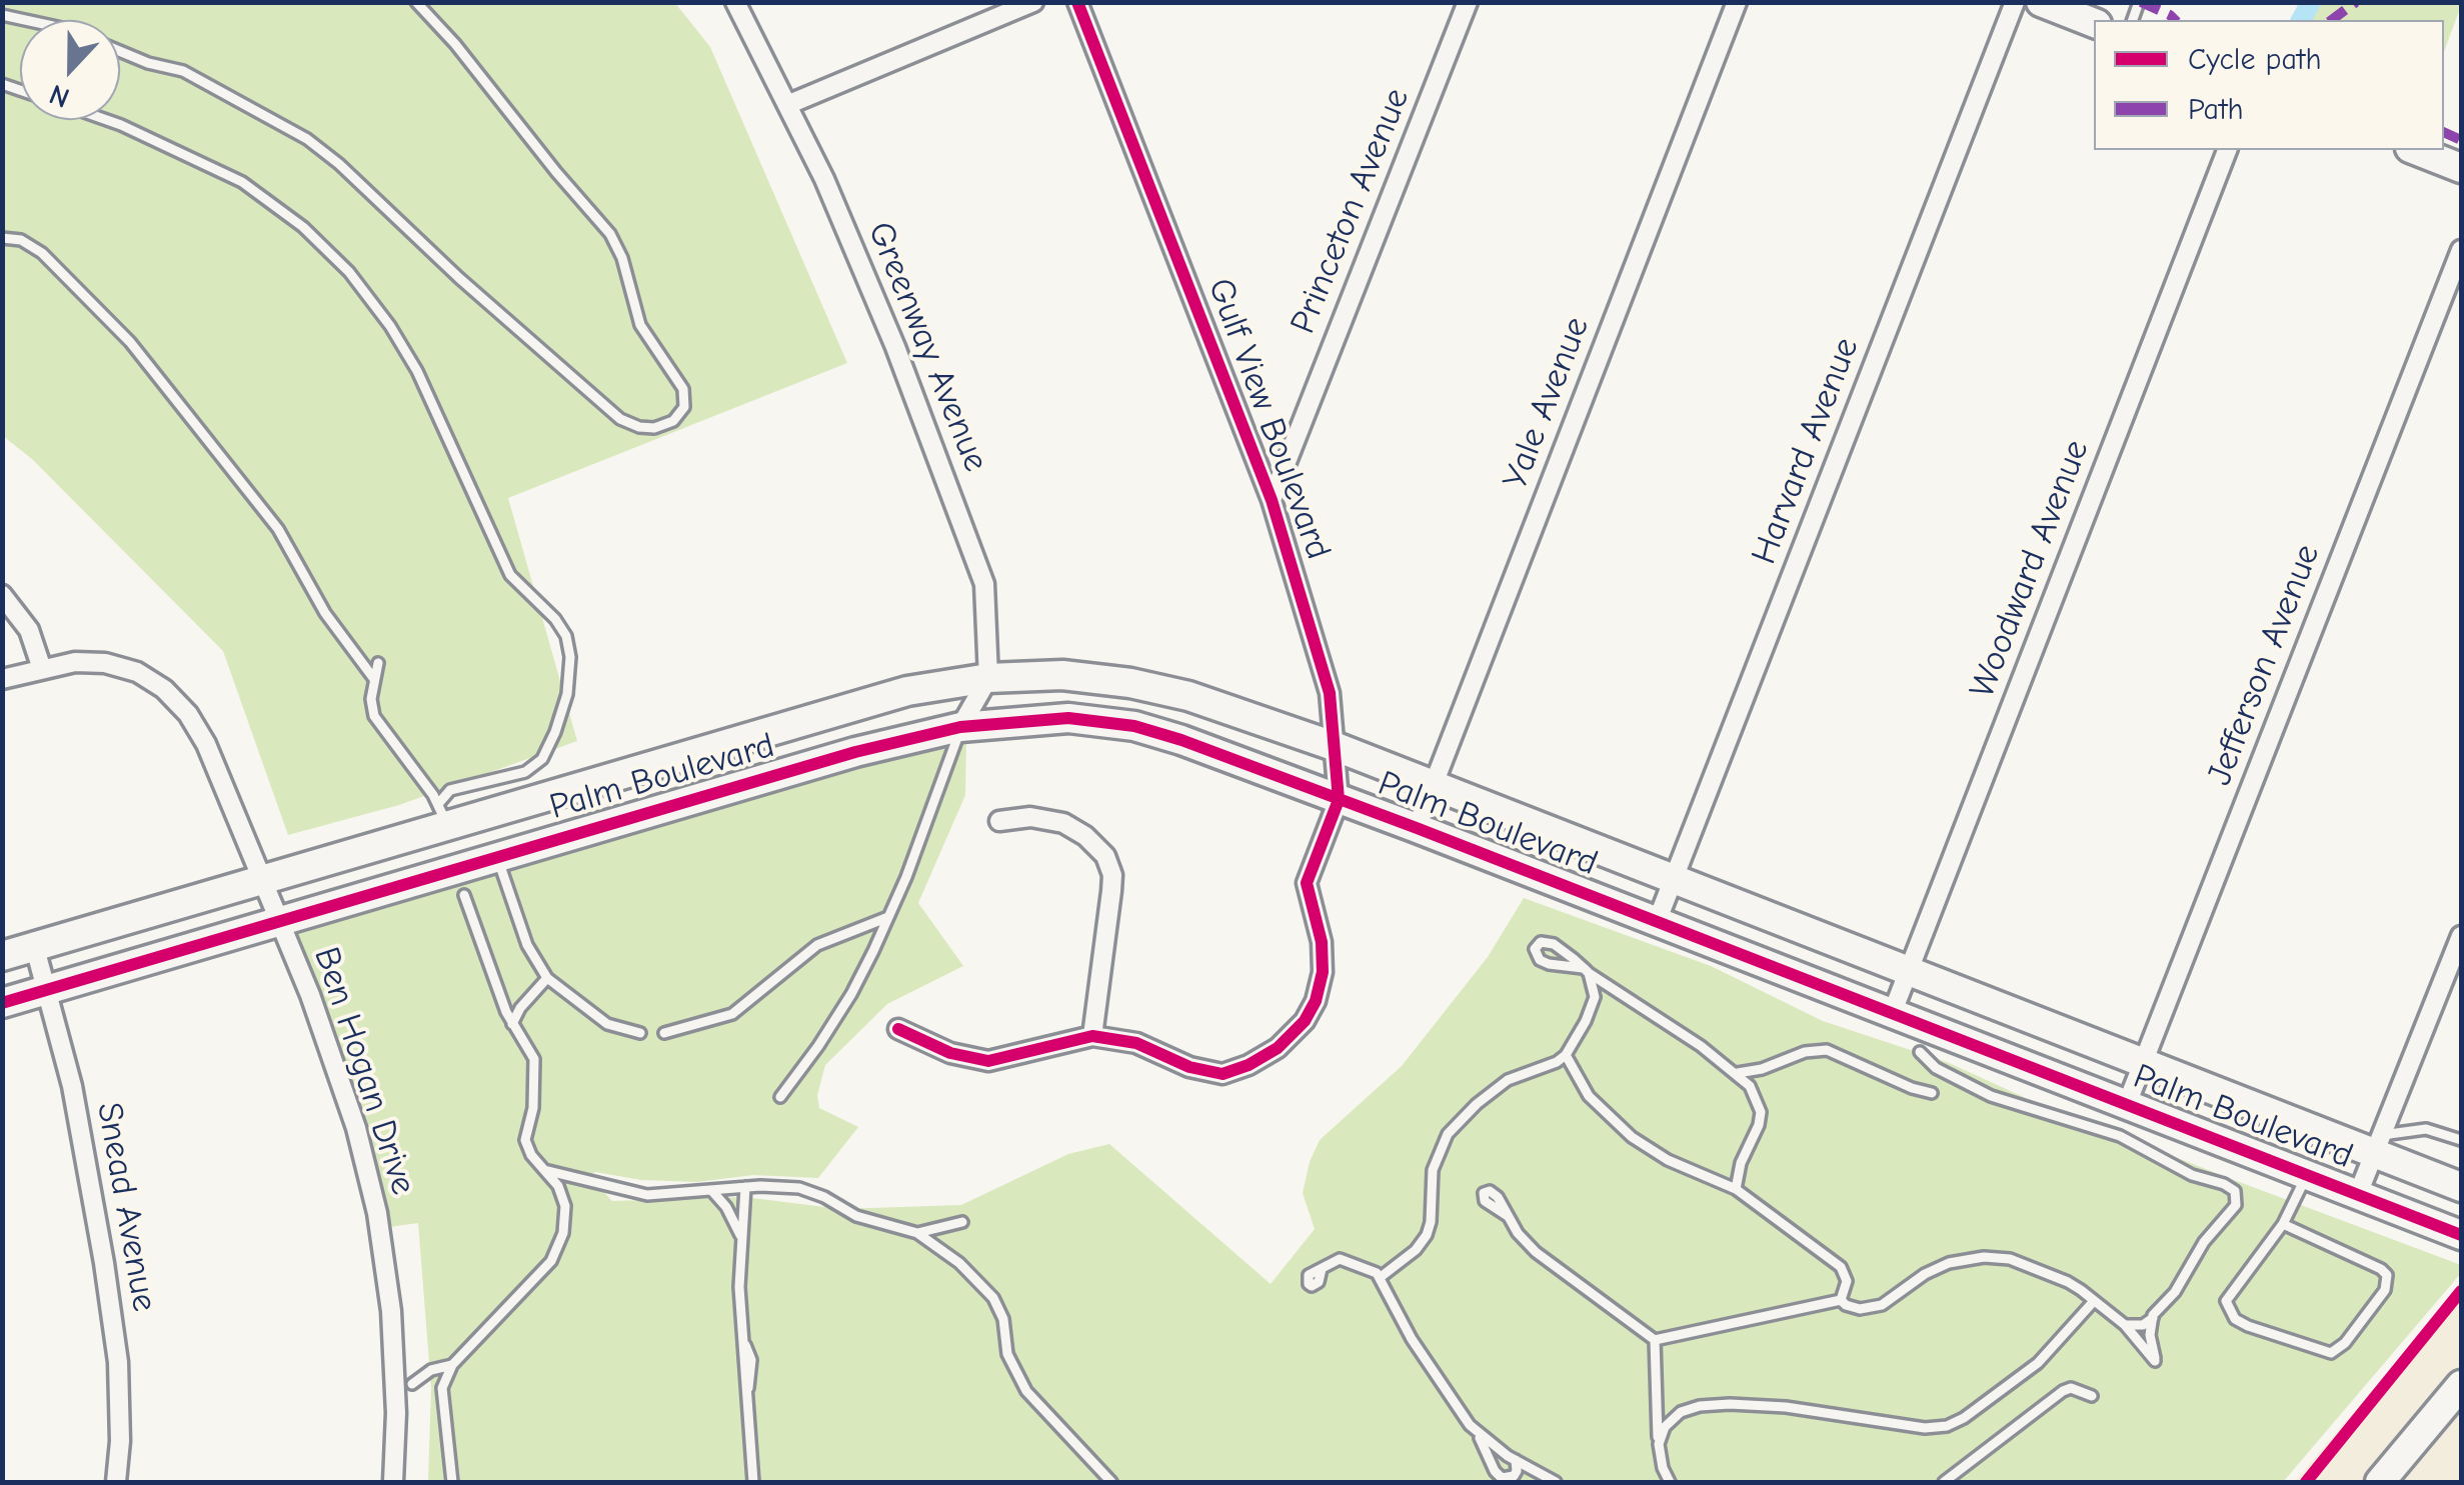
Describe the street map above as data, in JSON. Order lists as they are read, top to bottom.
{
  "streets": {
    "street": [
      "Princeton Avenue",
      "Greenway Avenue",
      "Yale Avenue",
      "Gulf View Boulevard",
      "Harvard Avenue",
      "Woodward Avenue",
      "Jefferson Avenue",
      "Palm Boulevard",
      "Ben Hogan Drive",
      "Snead Avenue"
    ]
  },
  "crossings": [
    ["Princeton Avenue", "Gulf View Boulevard"],
    ["Greenway Avenue", "Palm Boulevard"],
    ["Yale Avenue", "Palm Boulevard"],
    ["Gulf View Boulevard", "Palm Boulevard"],
    ["Harvard Avenue", "Palm Boulevard"],
    ["Woodward Avenue", "Palm Boulevard"],
    ["Jefferson Avenue", "Palm Boulevard"],
    ["Palm Boulevard", "Ben Hogan Drive"],
    ["Palm Boulevard", "Snead Avenue"]
  ],
  "legend": ["Cycle path", "Path"],
  "north": "bottom"
}
